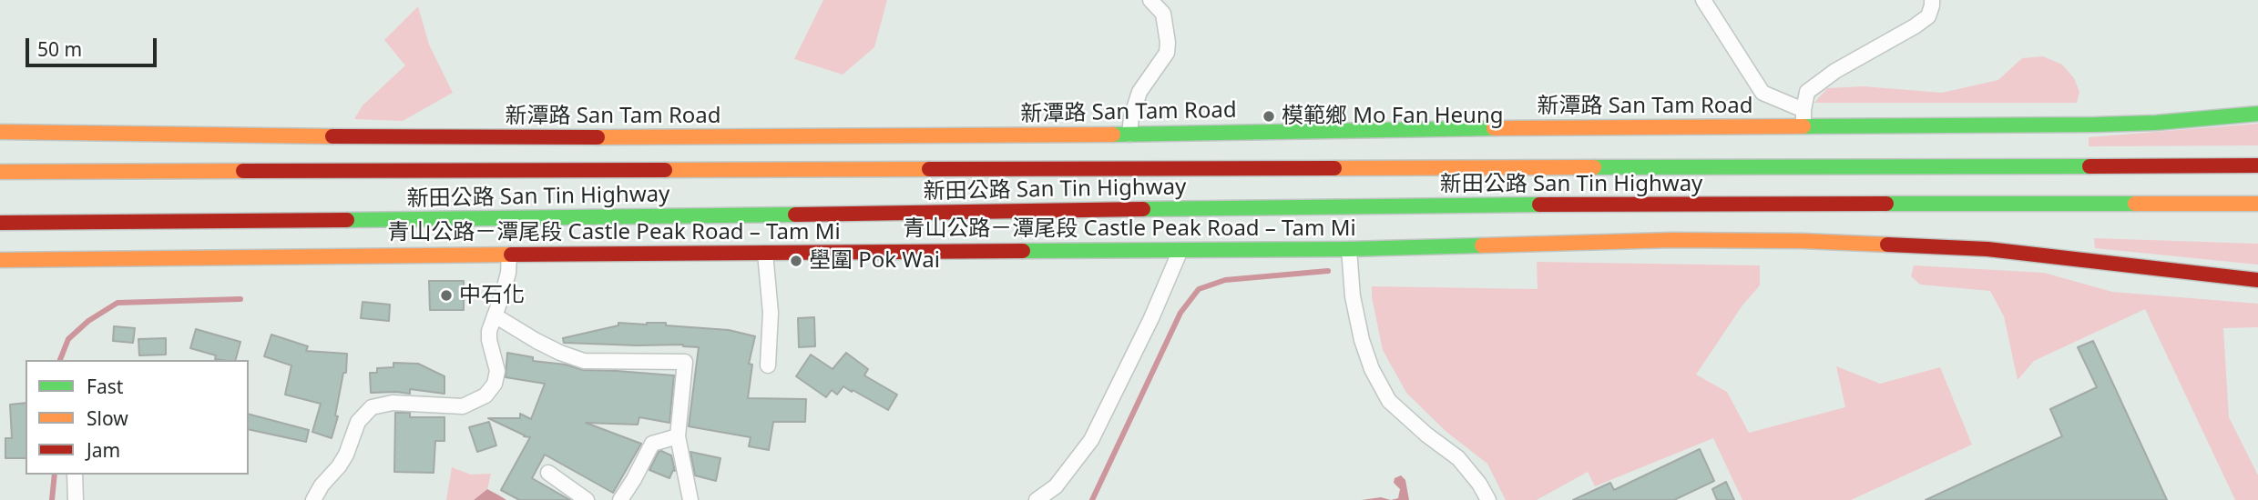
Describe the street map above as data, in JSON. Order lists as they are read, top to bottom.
{
  "streets": {
    "main road": ["新潭路 San Tam Road", "新田公路 San Tin Highway", "青山公路－潭尾段 Castle Peak Road – Tam Mi"]
  },
  "places": ["模範鄉 Mo Fan Heung", "壆圍 Pok Wai", "中石化"],
  "legend": ["Fast", "Slow", "Jam"],
  "scale_bar": "50 m"
}
